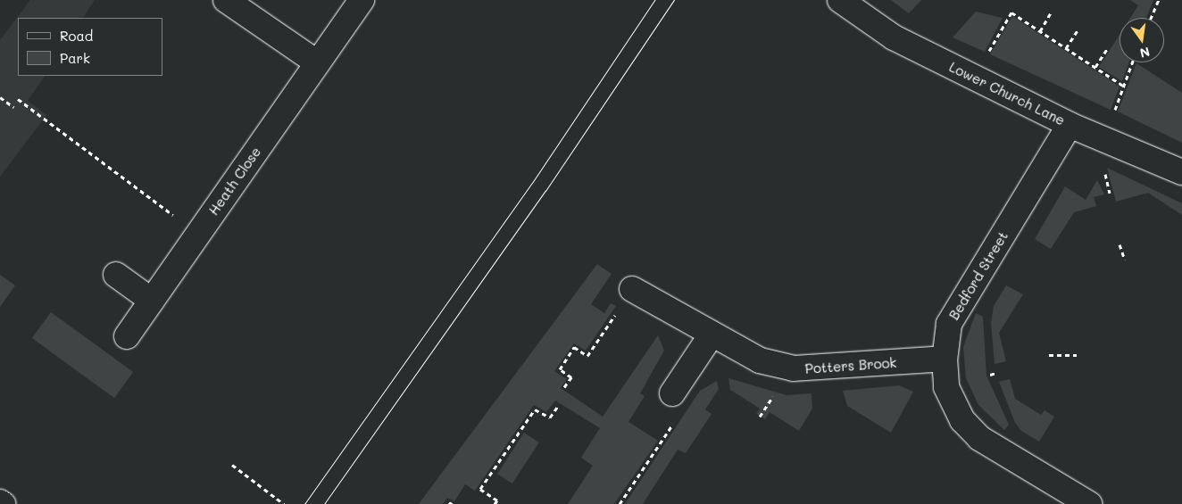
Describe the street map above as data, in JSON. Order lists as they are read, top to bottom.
{
  "streets": {
    "street": [
      "Lower Church Lane",
      "Heath Close",
      "Bedford Street",
      "Potters Brook"
    ]
  },
  "crossings": [
    ["Lower Church Lane", "Bedford Street"],
    ["Bedford Street", "Potters Brook"]
  ],
  "legend": ["Road", "Park"],
  "north": "bottom"
}
